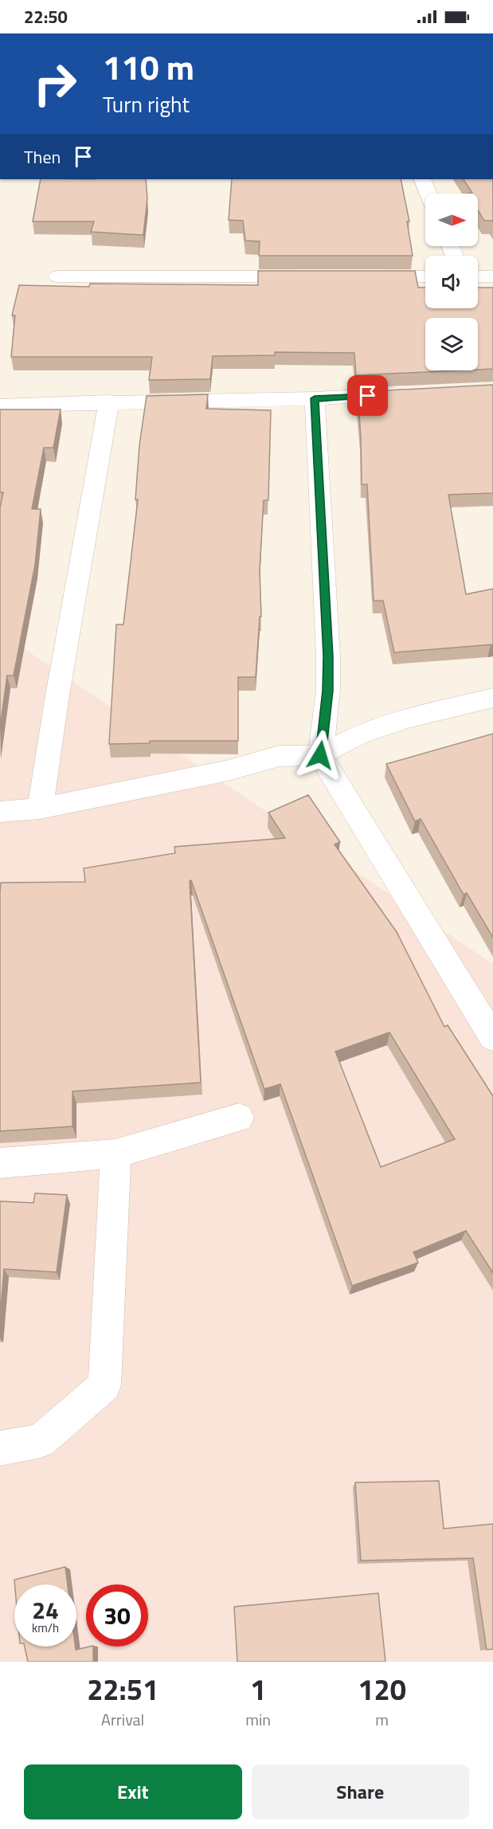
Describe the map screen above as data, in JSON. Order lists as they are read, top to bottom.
{
  "north": "right",
  "page": {
    "status": "22:50",
    "turn": ["110 m", "Turn right"],
    "then": "Then",
    "speed": "24 km/h",
    "limit": "30",
    "eta": [
      "22:51",
      "Arrival",
      "1",
      "min",
      "120",
      "m"
    ],
    "buttons": ["Exit", "Share"]
  }
}
